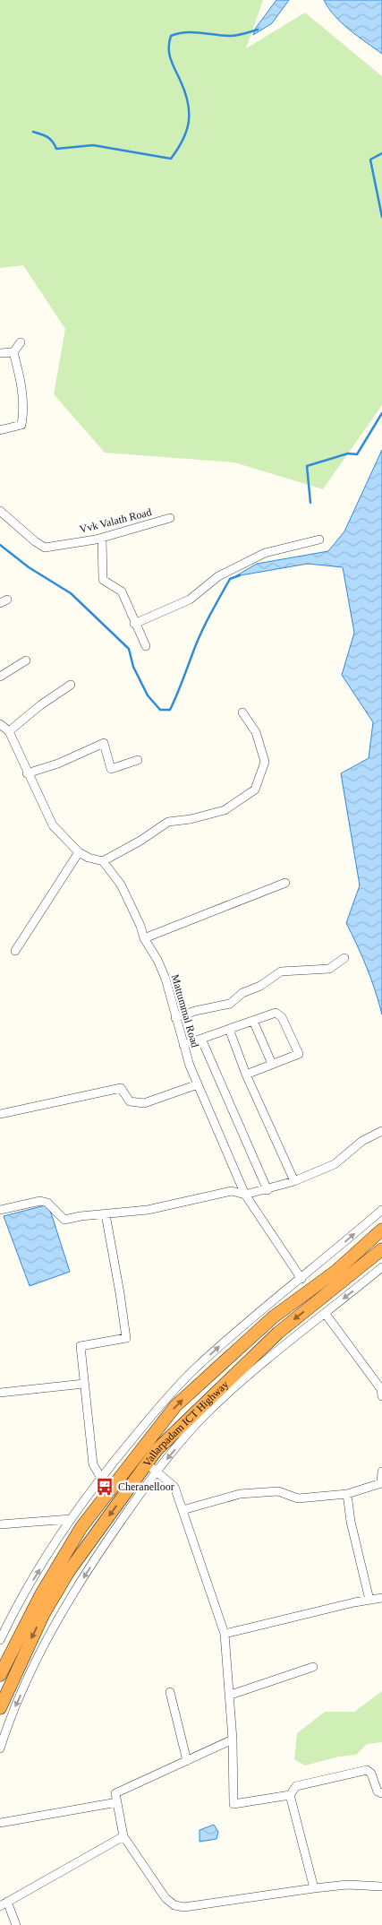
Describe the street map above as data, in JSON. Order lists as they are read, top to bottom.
{
  "streets": {
    "highway": ["Vallarpadam ICT Highway"],
    "street": ["Vvk Valath Road", "Mattummal Road"]
  },
  "places": {
    "bus stop": ["Cheranelloor"]
  }
}
